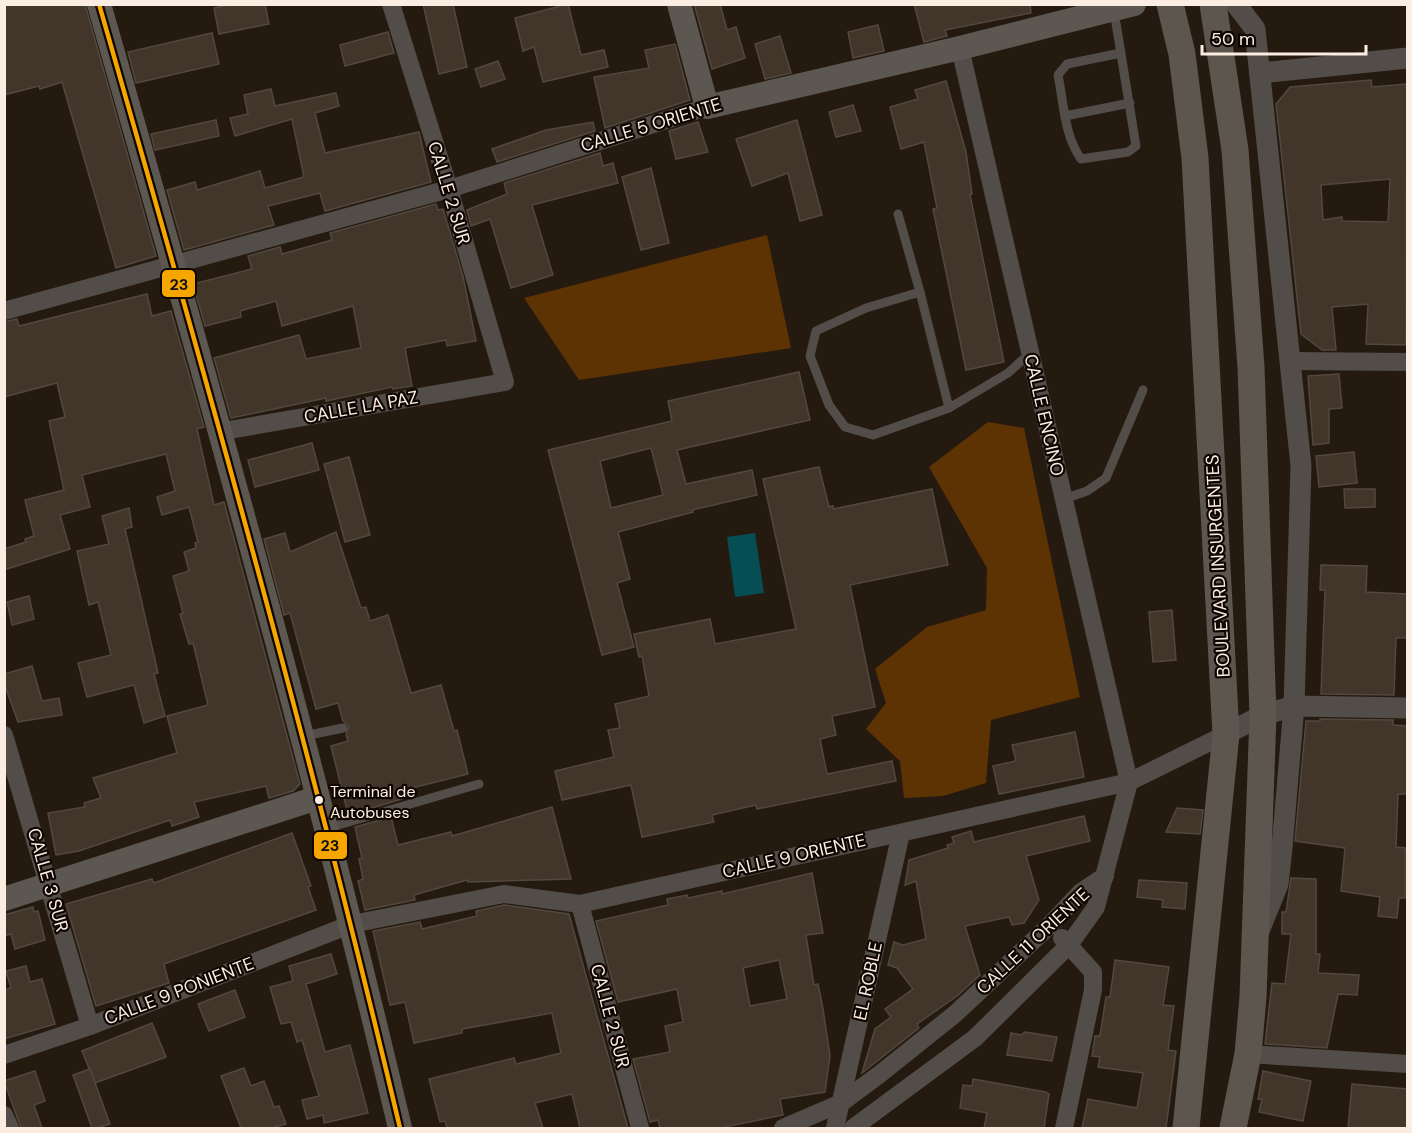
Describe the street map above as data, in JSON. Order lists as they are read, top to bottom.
{
  "streets": {
    "main road": ["CALLE 5 ORIENTE", "BOULEVARD INSURGENTES"],
    "street": [
      "CALLE 2 SUR",
      "CALLE LA PAZ",
      "CALLE ENCINO",
      "CALLE 9 ORIENTE",
      "CALLE 3 SUR",
      "CALLE 11 ORIENTE",
      "EL ROBLE",
      "CALLE 9 PONIENTE"
    ]
  },
  "crossings": [
    ["CALLE 5 ORIENTE", "CALLE 2 SUR"],
    ["CALLE 5 ORIENTE", "CALLE ENCINO"],
    ["CALLE 2 SUR", "CALLE LA PAZ"],
    ["CALLE 2 SUR", "CALLE 9 ORIENTE"],
    ["CALLE ENCINO", "CALLE 9 ORIENTE"],
    ["BOULEVARD INSURGENTES", "CALLE 9 ORIENTE"],
    ["CALLE 9 ORIENTE", "EL ROBLE"],
    ["CALLE 9 ORIENTE", "CALLE 9 PONIENTE"],
    ["CALLE 3 SUR", "CALLE 9 PONIENTE"],
    ["CALLE 11 ORIENTE", "EL ROBLE"]
  ],
  "places": ["Terminal de Autobuses"],
  "lines": ["transit line 23"],
  "scale_bar": "50 m"
}
